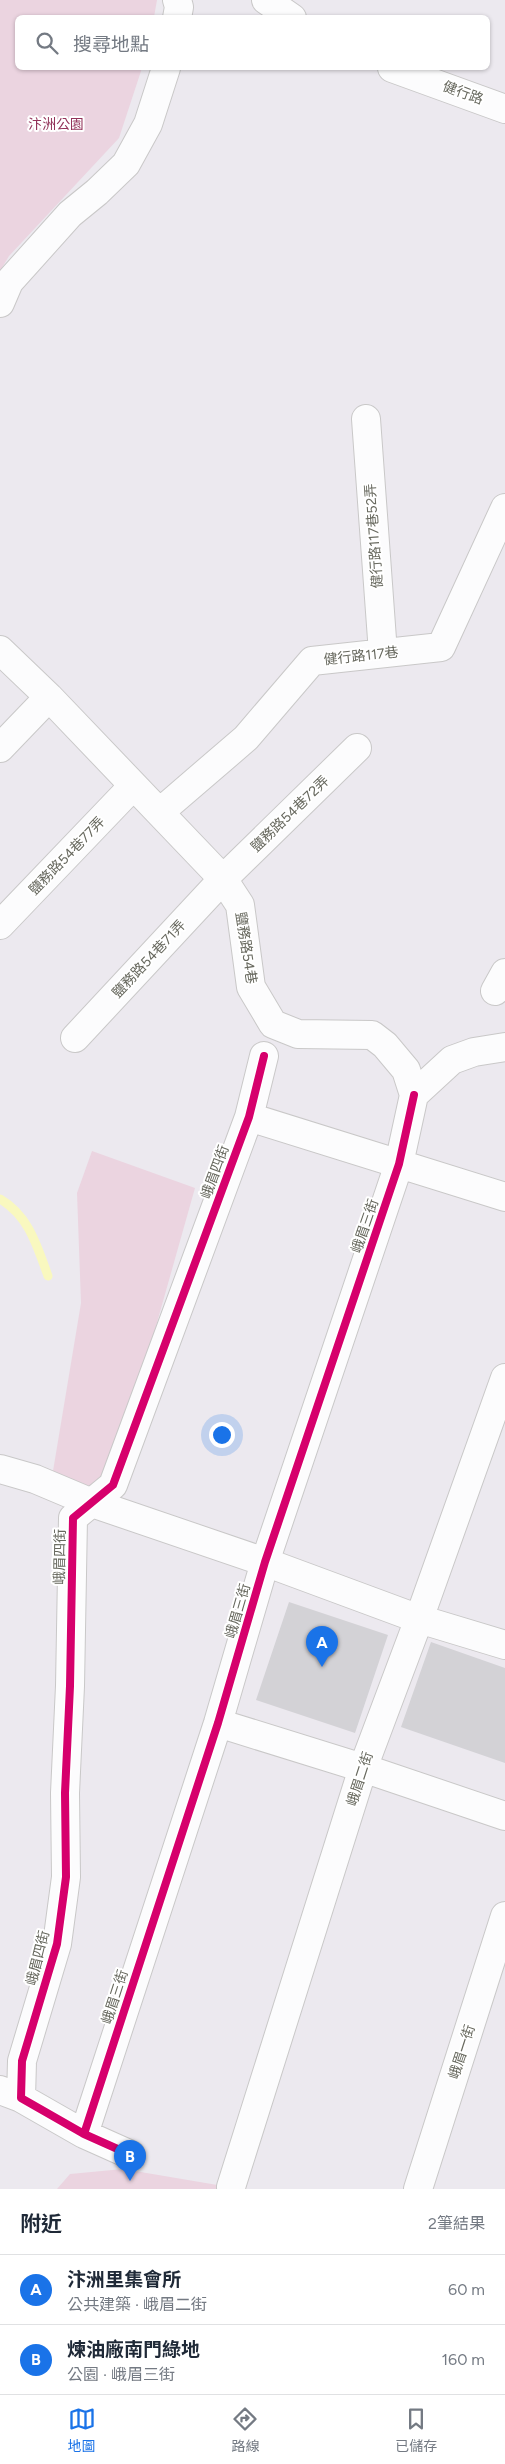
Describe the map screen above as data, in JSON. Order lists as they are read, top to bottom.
{
  "streets": {
    "street": [
      "健行路",
      "健行路117巷52弄",
      "健行路117巷",
      "鹽務路54巷72弄",
      "鹽務路54巷77弄",
      "鹽務路54巷",
      "鹽務路54巷71弄",
      "峨眉四街",
      "峨眉三街",
      "峨眉二街",
      "峨眉一街"
    ]
  },
  "crossings": [
    ["健行路117巷52弄", "健行路117巷"],
    ["健行路117巷", "鹽務路54巷"],
    ["鹽務路54巷72弄", "鹽務路54巷"],
    ["鹽務路54巷72弄", "鹽務路54巷71弄"],
    ["鹽務路54巷77弄", "鹽務路54巷"],
    ["鹽務路54巷", "鹽務路54巷71弄"],
    ["鹽務路54巷", "峨眉三街"]
  ],
  "parks": ["汴洲公園"],
  "page": {
    "search": "搜尋地點",
    "pins": ["A", "B"],
    "heading": ["附近", "2筆結果"],
    "list": [
      {
        "mark": "A",
        "name": "汴洲里集會所",
        "note": "公共建築 · 峨眉二街",
        "value": "60 m"
      },
      {
        "mark": "B",
        "name": "煉油廠南門綠地",
        "note": "公園 · 峨眉三街",
        "value": "160 m"
      }
    ],
    "nav": ["地圖", "路線", "已儲存"]
  }
}
